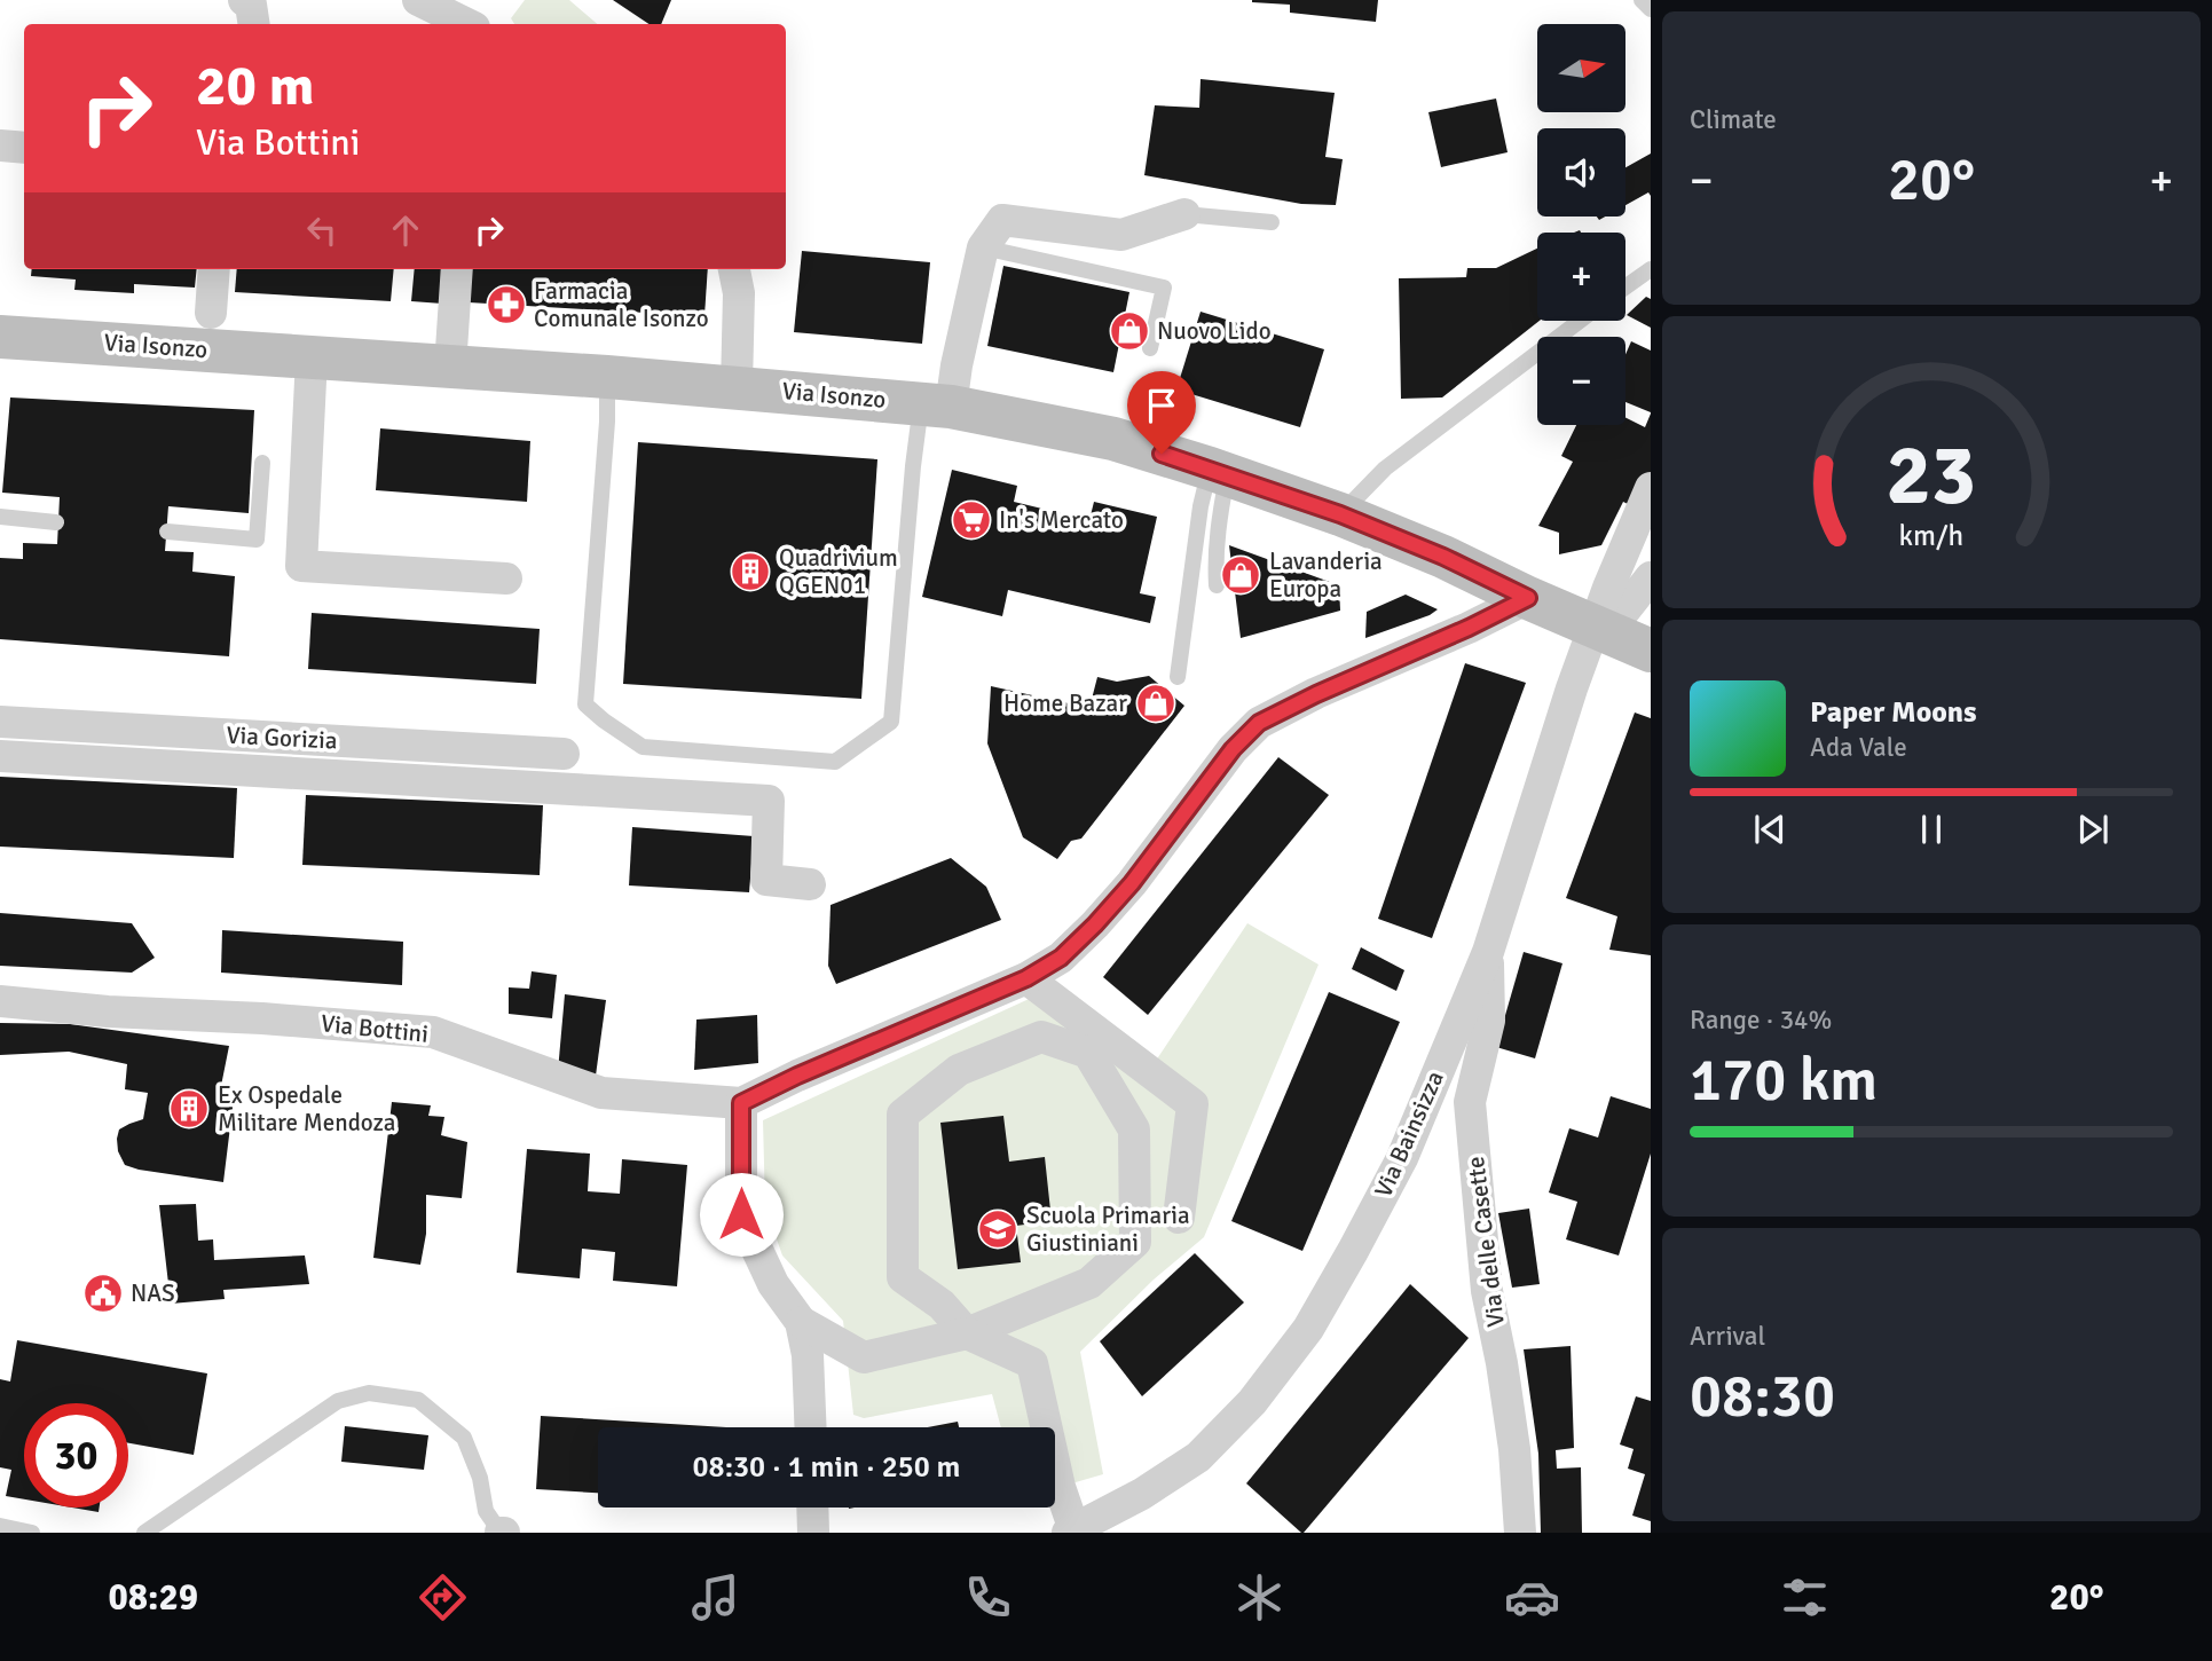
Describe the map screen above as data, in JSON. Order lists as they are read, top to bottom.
{
  "streets": {
    "main road": ["Via Isonzo"],
    "street": [
      "Via Gorizia",
      "Via Bottini",
      "Via Bainsizza",
      "Via delle Casette"
    ]
  },
  "crossings": [
    ["Via Isonzo", "Via Bainsizza"],
    ["Via Bainsizza", "Via delle Casette"]
  ],
  "places": {
    "pharmacy": ["Farmacia Comunale Isonzo"],
    "shop": ["Nuovo Lido", "Lavanderia Europa", "Home Bazar"],
    "supermarket": ["In's Mercato"],
    "building": ["Quadrivium QGEN01", "Ex Ospedale Militare Mendoza"],
    "school or university": ["Scuola Primaria Giustiniani"],
    "public building": ["NAS"]
  },
  "north": "right",
  "page": {
    "tile": [
      "Climate",
      ["Range · 34%", "170 km"],
      ["Arrival", "08:30"]
    ],
    "map_buttons": ["+", "−"],
    "turn": ["20 m", "Via Bottini"],
    "heat": ["−", "20°", "+"],
    "song": ["Paper Moons", "Ada Vale"],
    "limit": "30",
    "trip": "08:30 · 1 min · 250 m",
    "tabs": ["08:29", "20°"],
    "gauge": ["23", "km/h"]
  }
}
